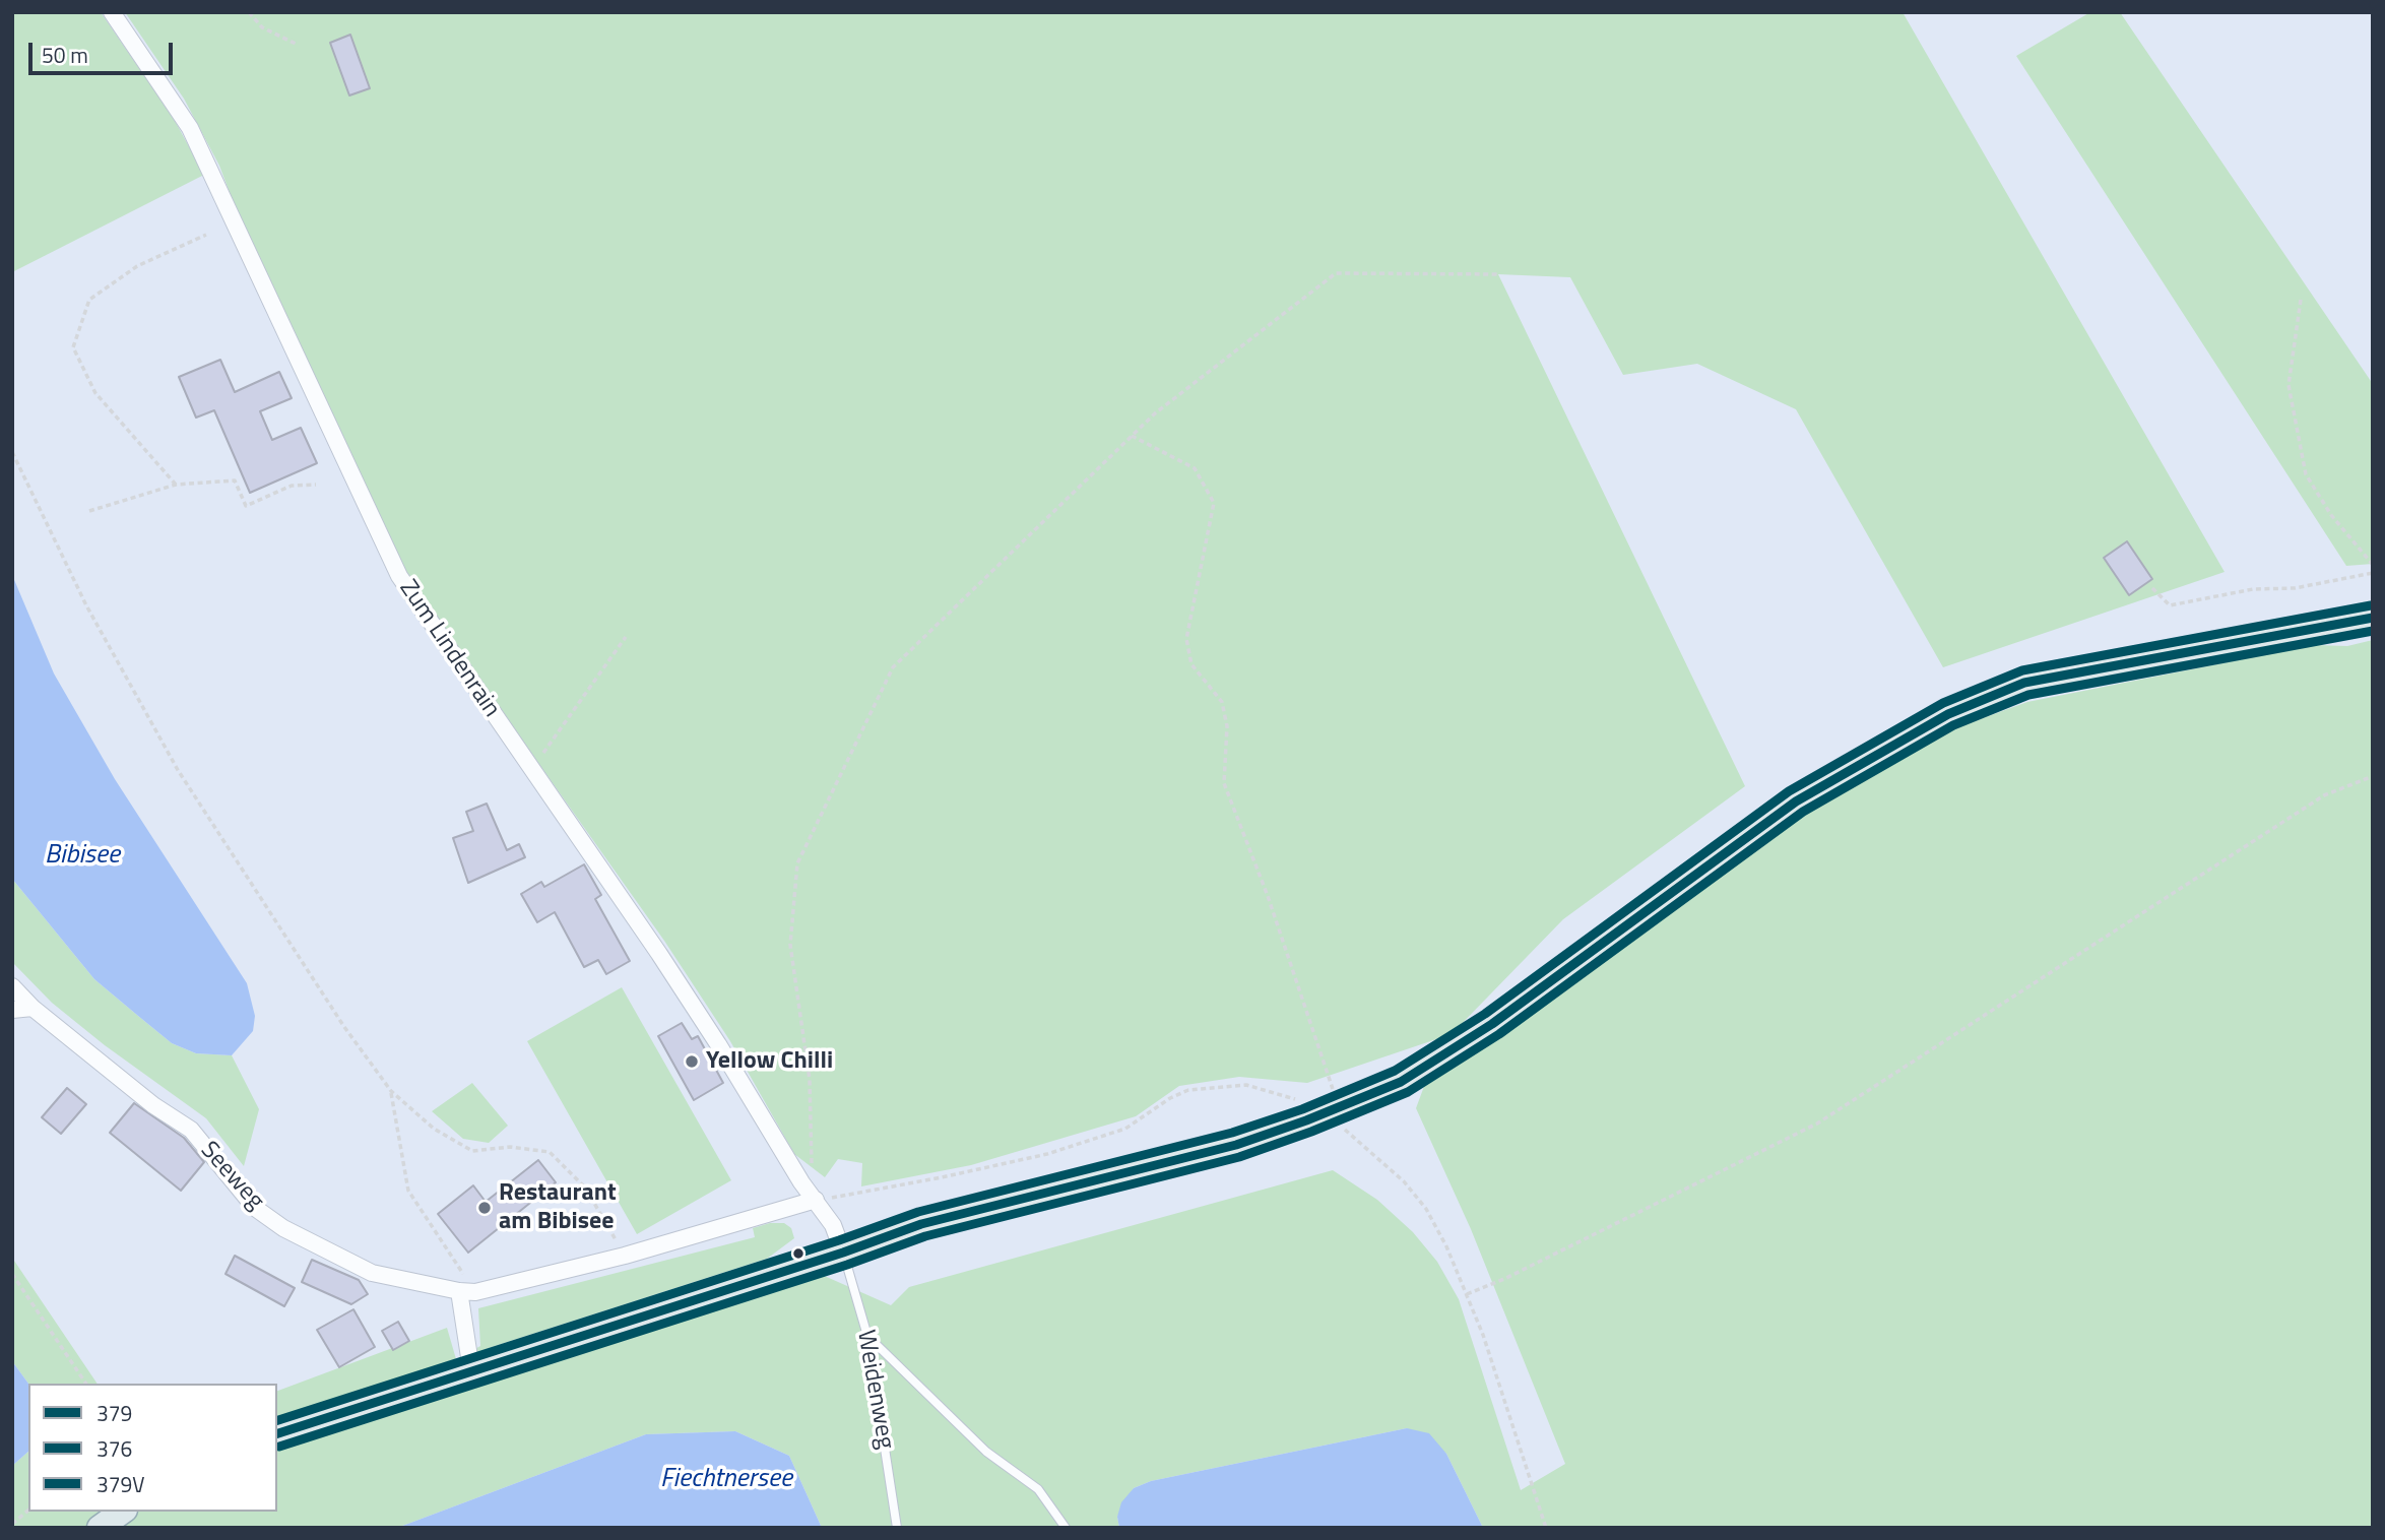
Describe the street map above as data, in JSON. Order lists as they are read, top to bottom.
{
  "streets": {
    "street": ["Zum Lindenrain", "Seeweg"],
    "lane": ["Weidenweg"]
  },
  "crossings": [
    ["Zum Lindenrain", "Seeweg"],
    ["Zum Lindenrain", "Weidenweg"]
  ],
  "water": ["Bibisee", "Fiechtnersee"],
  "places": ["Yellow Chilli", "Restaurant am Bibisee"],
  "lines": ["transit line 379V", "transit line 379", "transit line 376"],
  "legend": ["379", "376", "379V"],
  "scale_bar": "50 m"
}
